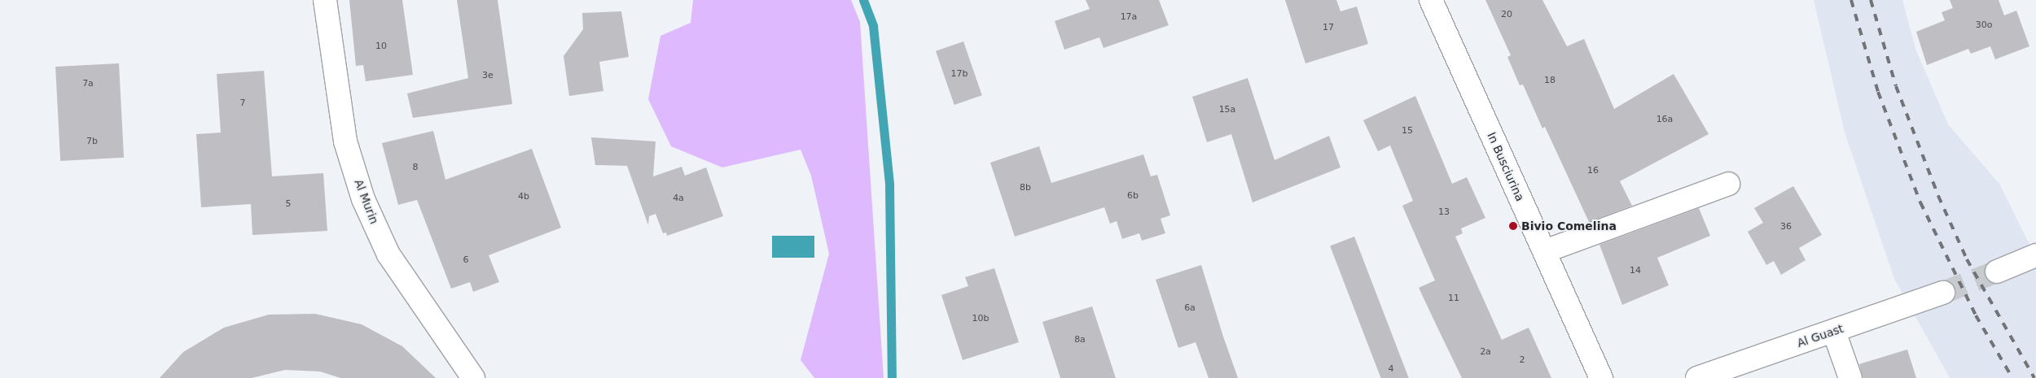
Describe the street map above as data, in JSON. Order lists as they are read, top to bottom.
{
  "streets": {
    "street": ["In Busciurina", "Al Murin", "Al Guast"]
  },
  "places": ["Bivio Comelina"],
  "house_numbers": [
    "20",
    "17a",
    "30o",
    "17",
    "10",
    "17b",
    "3e",
    "18",
    "7a",
    "7",
    "15a",
    "16a",
    "15",
    "7b",
    "8",
    "16",
    "8b",
    "6b",
    "4b",
    "4a",
    "5",
    "13",
    "36",
    "6",
    "14",
    "11",
    "6a",
    "10b",
    "8a",
    "2a",
    "2",
    "4"
  ]
}
